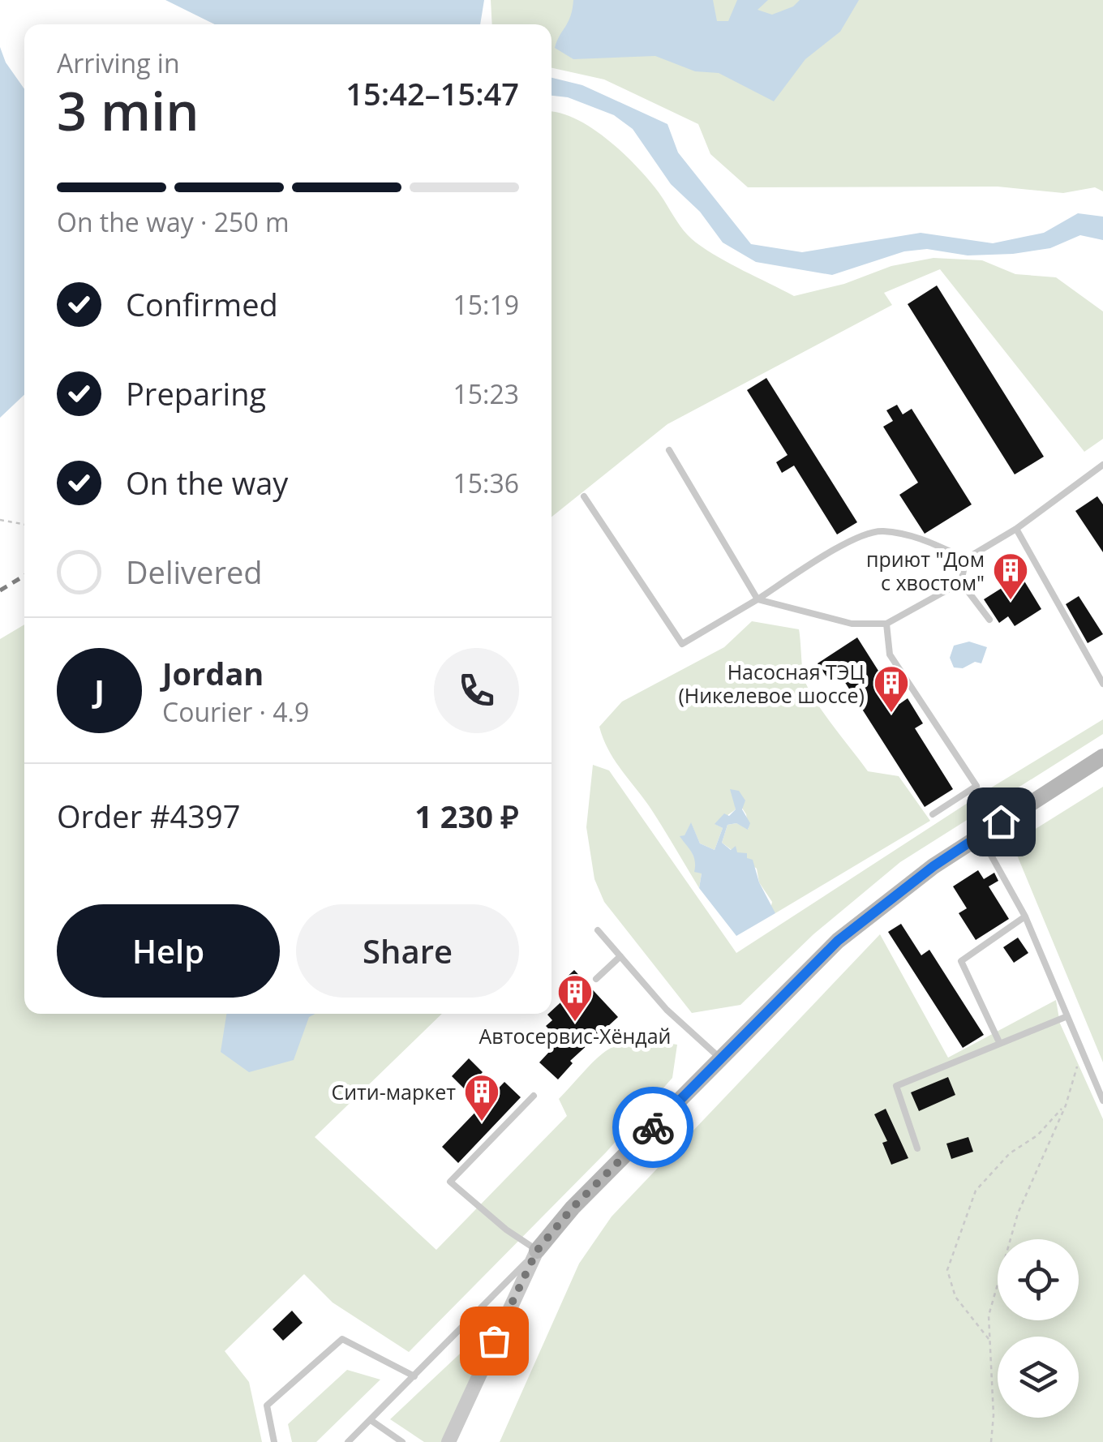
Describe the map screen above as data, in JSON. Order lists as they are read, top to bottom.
{
  "places": {
    "building": [
      "приют \"Дом с хвостом\"",
      "Насосная ТЭЦ (Никелевое шоссе)",
      "Автосервис-Хёндай",
      "Сити-маркет"
    ]
  },
  "page": {
    "heading": ["3 min", "Arriving in", "15:42–15:47"],
    "panel": [
      "Jordan",
      "Courier · 4.9",
      "Order #4397",
      "1 230 ₽"
    ],
    "bar": "On the way · 250 m",
    "list": [
      ["Confirmed", "15:19"],
      ["Preparing", "15:23"],
      ["On the way", "15:36"],
      "Delivered"
    ],
    "round": "J",
    "buttons": ["Help", "Share"]
  }
}
